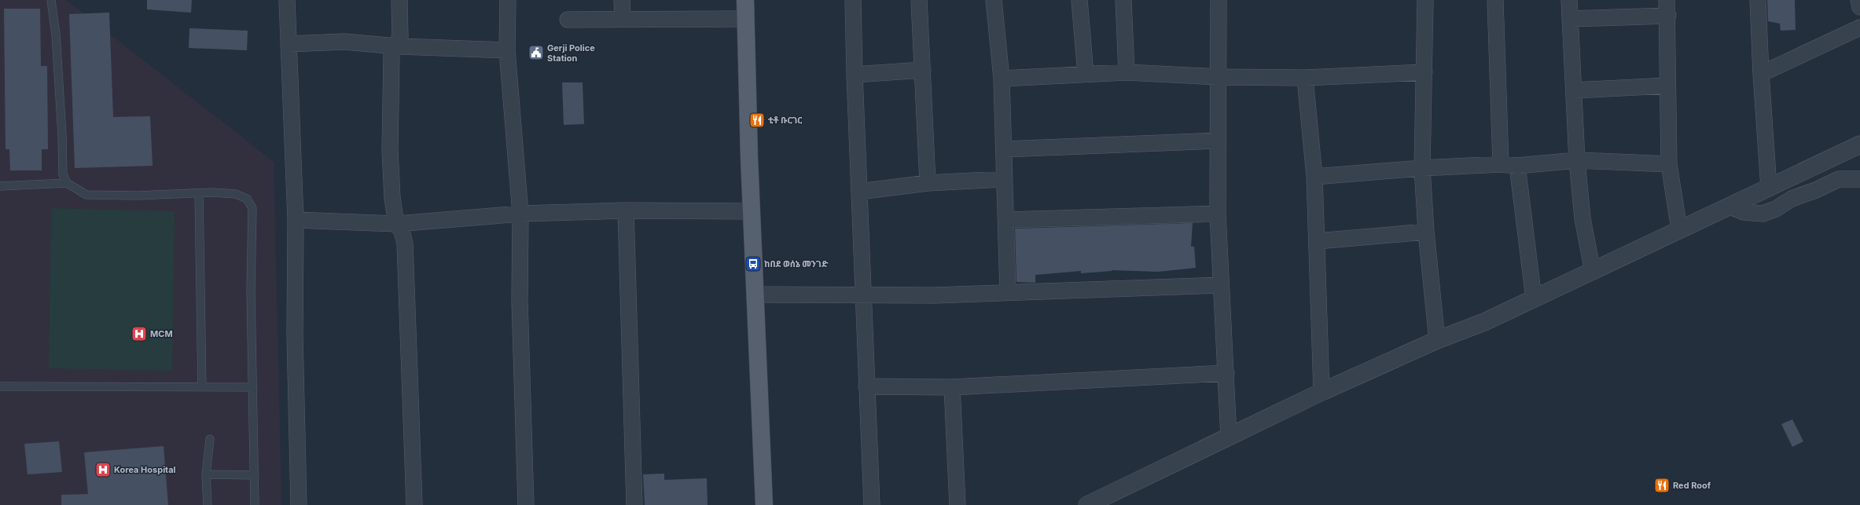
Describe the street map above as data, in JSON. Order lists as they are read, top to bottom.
{
  "places": {
    "public building": ["Gerji Police Station"],
    "restaurant": ["ቲቶ ቡርገር", "Red Roof"],
    "bus stop": ["ከበደ ወሰኔ መንገድ"],
    "hospital": ["MCM", "Korea Hospital"]
  }
}
